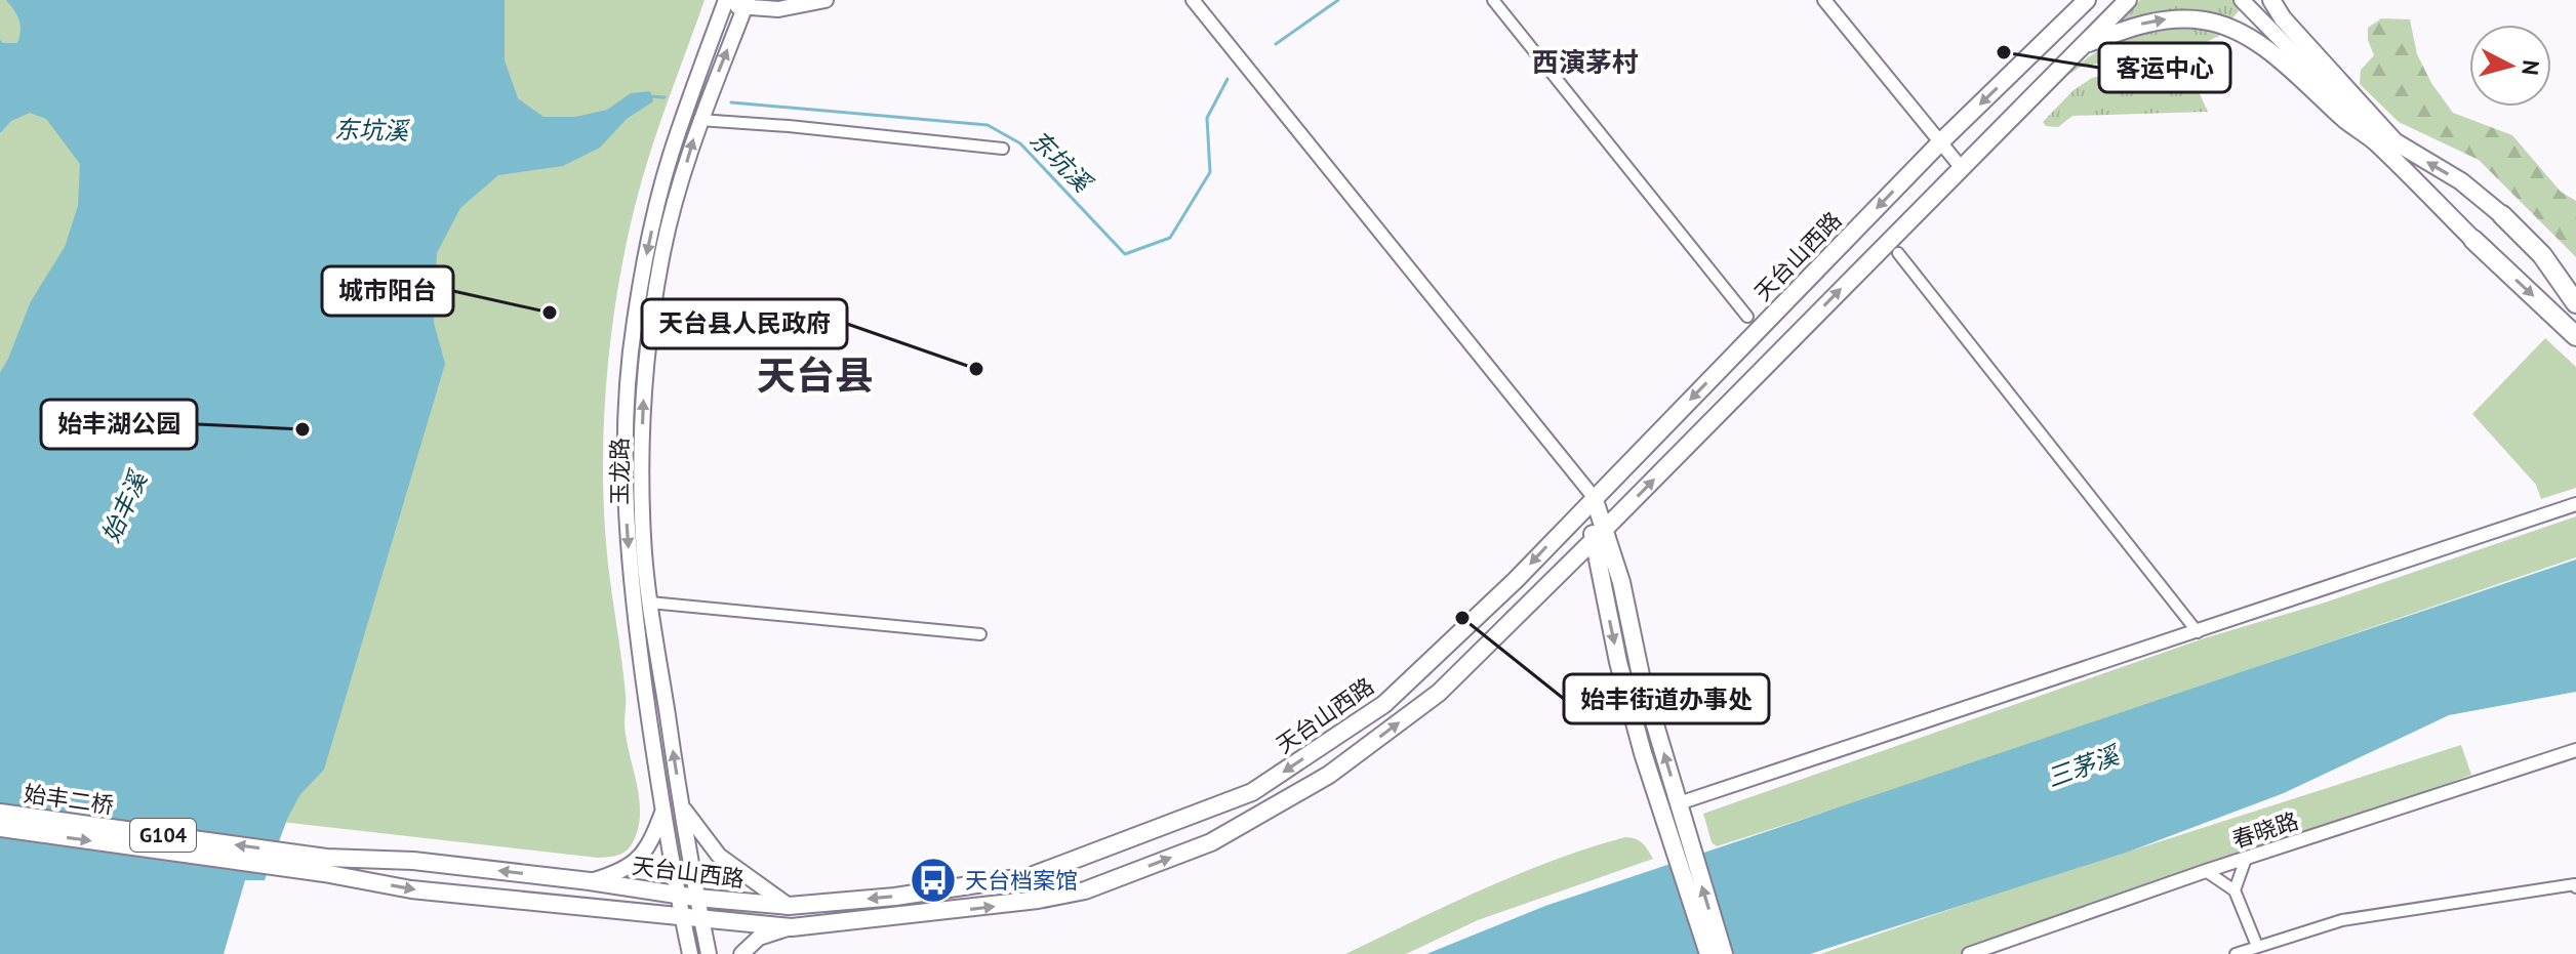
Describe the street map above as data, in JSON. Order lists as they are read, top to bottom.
{
  "streets": {
    "main road": [
      "天台山西路",
      "玉龙路",
      "始丰二桥",
      "G104"
    ],
    "street": ["春晓路"]
  },
  "crossings": [
    ["天台山西路", "玉龙路"],
    ["天台山西路", "始丰二桥"]
  ],
  "districts": ["西演茅村", "天台县"],
  "water": ["东坑溪", "始丰溪", "三茅溪"],
  "places": {
    "other": [
      "客运中心",
      "城市阳台",
      "天台县人民政府",
      "始丰湖公园",
      "始丰街道办事处"
    ],
    "bus stop": ["天台档案馆"]
  },
  "north": "right"
}
